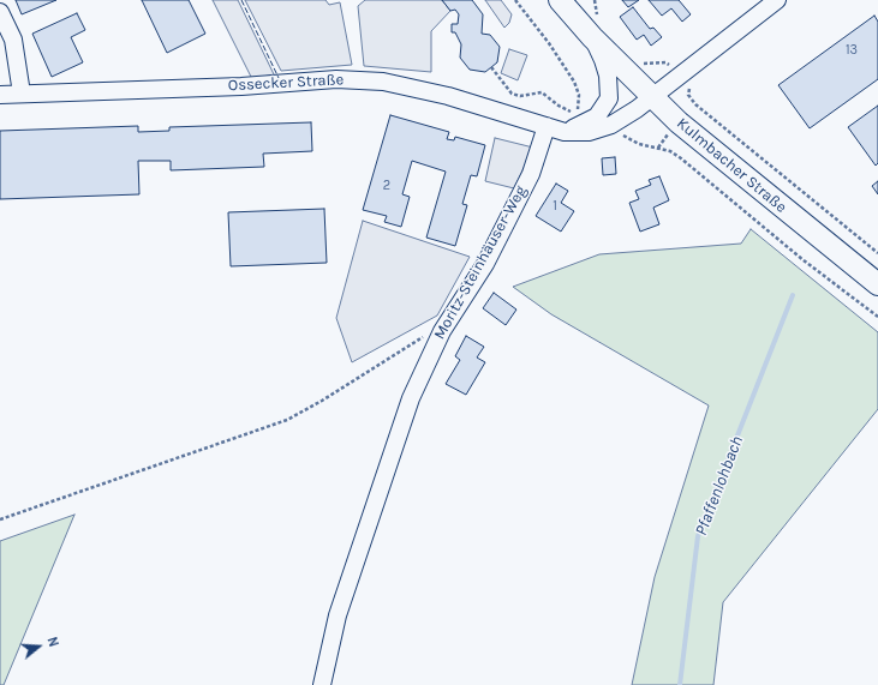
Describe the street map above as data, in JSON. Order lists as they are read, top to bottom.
{
  "streets": {
    "main road": ["Kulmbacher Straße"],
    "street": ["Ossecker Straße", "Moritz-Steinhäuser-Weg"]
  },
  "crossings": [
    ["Ossecker Straße", "Kulmbacher Straße"],
    ["Ossecker Straße", "Moritz-Steinhäuser-Weg"]
  ],
  "water": ["Pfaffenlohbach"],
  "house_numbers": ["13", "2", "1"],
  "north": "right"
}
